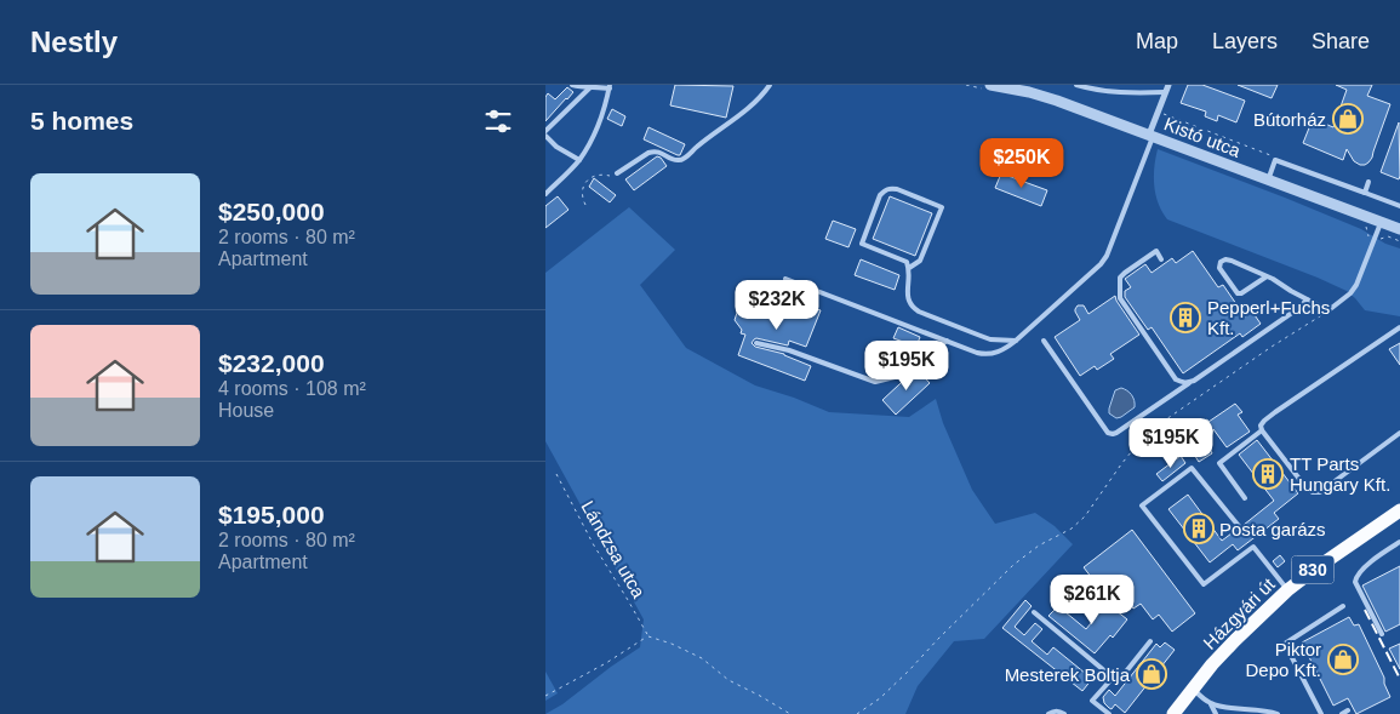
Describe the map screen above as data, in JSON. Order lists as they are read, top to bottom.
{
  "streets": {
    "main road": ["830", "Házgyári út"],
    "street": ["Kistó utca"],
    "path": ["Lándzsa utca"]
  },
  "places": {
    "shop": ["Bútorház", "Piktor Depo Kft.", "Mesterek Boltja"],
    "building": ["Pepperl+Fuchs Kft.", "TT Parts Hungary Kft.", "Posta garázs"]
  },
  "page": {
    "header": "Nestly",
    "nav": ["Map", "Layers", "Share"],
    "heading": "5 homes",
    "price": [
      "$250K",
      "$232K",
      "$195K",
      "$195K",
      "$261K"
    ],
    "list": [
      {
        "name": "$250,000",
        "note": "2 rooms · 80 m² · Apartment"
      },
      {
        "name": "$232,000",
        "note": "4 rooms · 108 m² · House"
      },
      {
        "name": "$195,000",
        "note": "2 rooms · 80 m² · Apartment"
      }
    ]
  }
}
